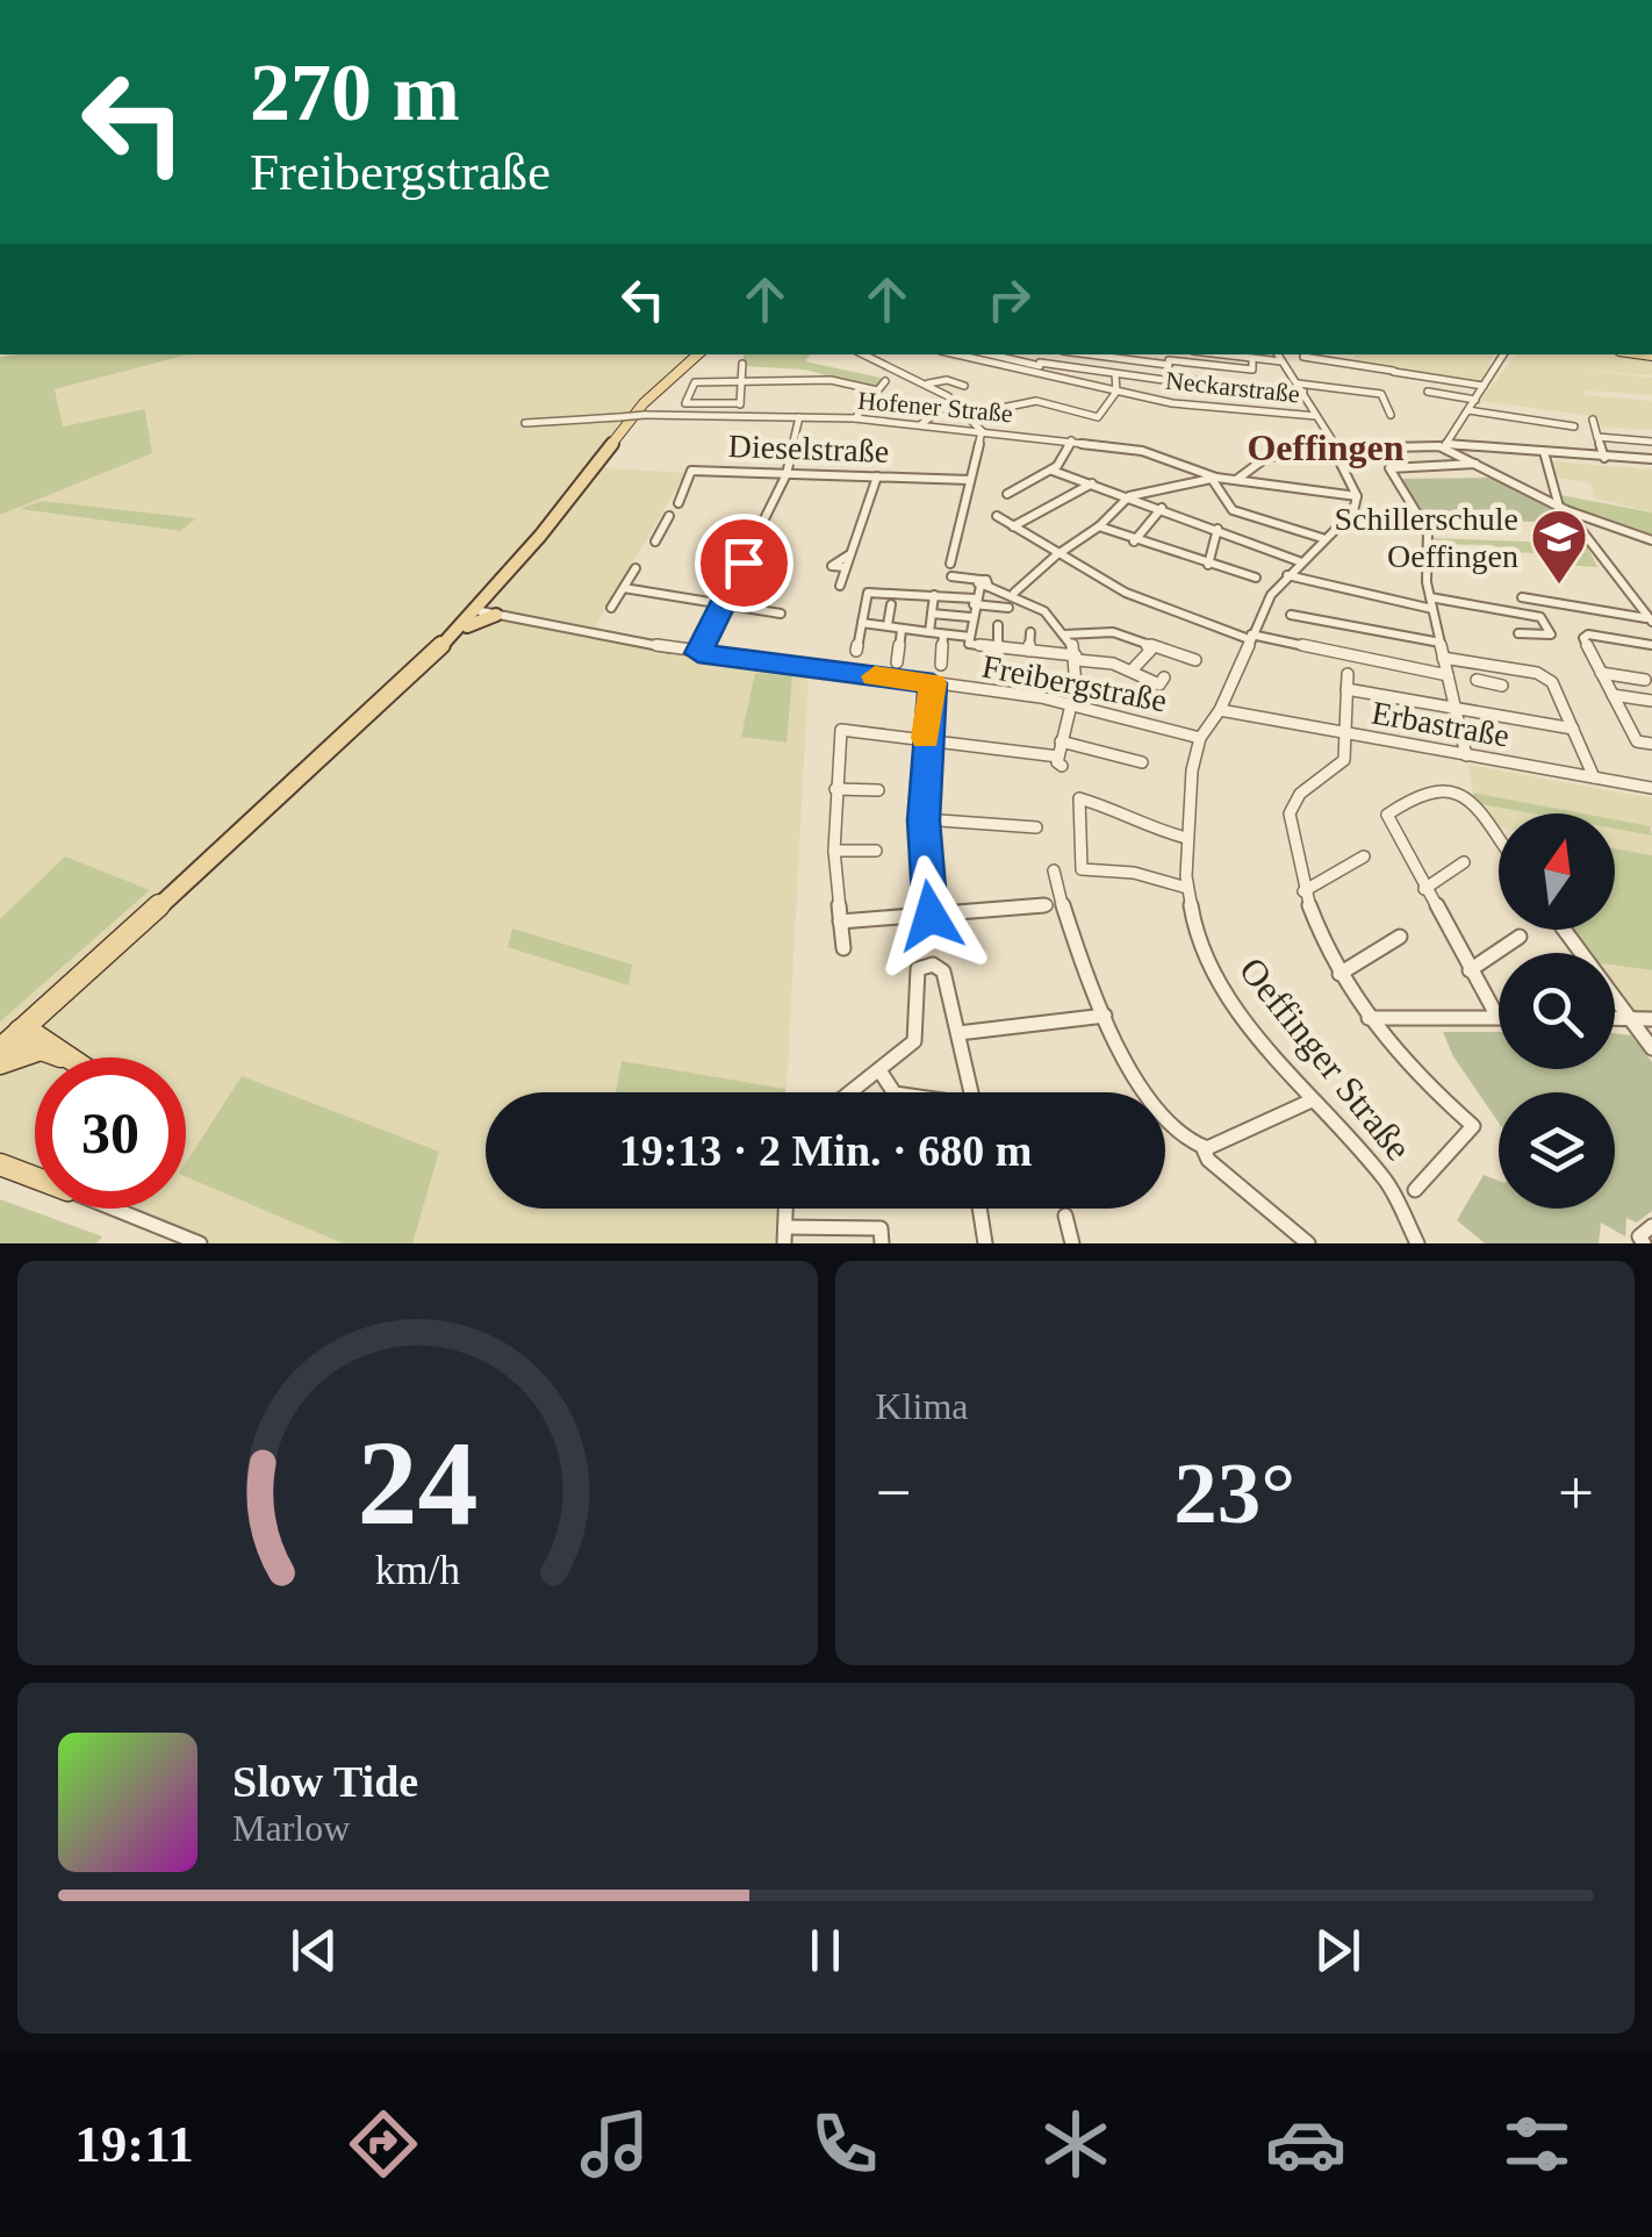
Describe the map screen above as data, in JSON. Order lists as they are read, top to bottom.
{
  "streets": {
    "street": [
      "Neckarstraße",
      "Hofener Straße",
      "Dieselstraße",
      "Freibergstraße",
      "Erbastraße",
      "Oeffinger Straße"
    ]
  },
  "crossings": [
    ["Freibergstraße", "Oeffinger Straße"],
    ["Erbastraße", "Oeffinger Straße"]
  ],
  "districts": ["Oeffingen"],
  "places": {
    "school or university": ["Schillerschule Oeffingen"]
  },
  "north": "top",
  "page": {
    "turn": ["270 m", "Freibergstraße"],
    "limit": "30",
    "trip": "19:13 · 2 Min. · 680 m",
    "tile": "Klima",
    "heat": ["−", "23°", "+"],
    "song": ["Slow Tide", "Marlow"],
    "tabs": "19:11",
    "gauge": ["24", "km/h"]
  }
}
